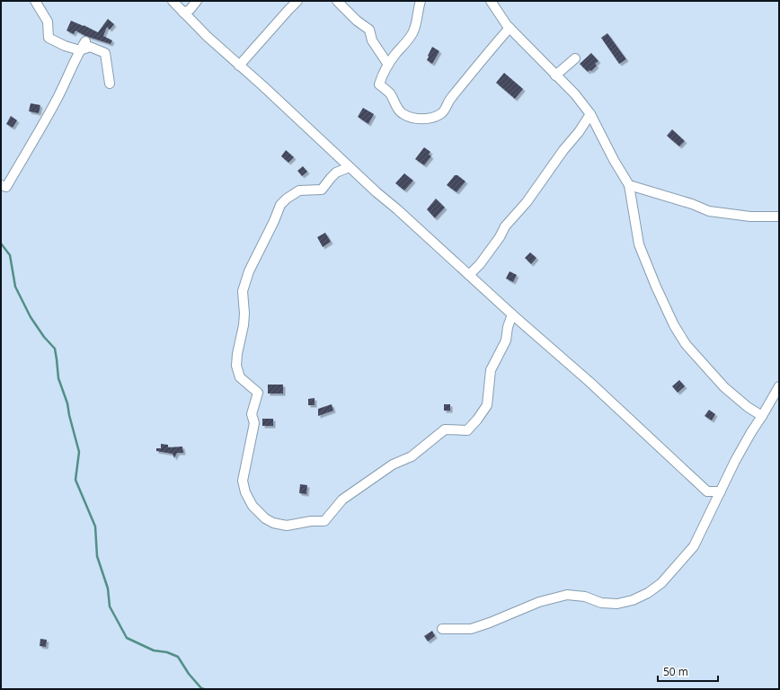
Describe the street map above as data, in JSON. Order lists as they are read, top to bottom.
{
  "scale_bar": "50 m"
}
